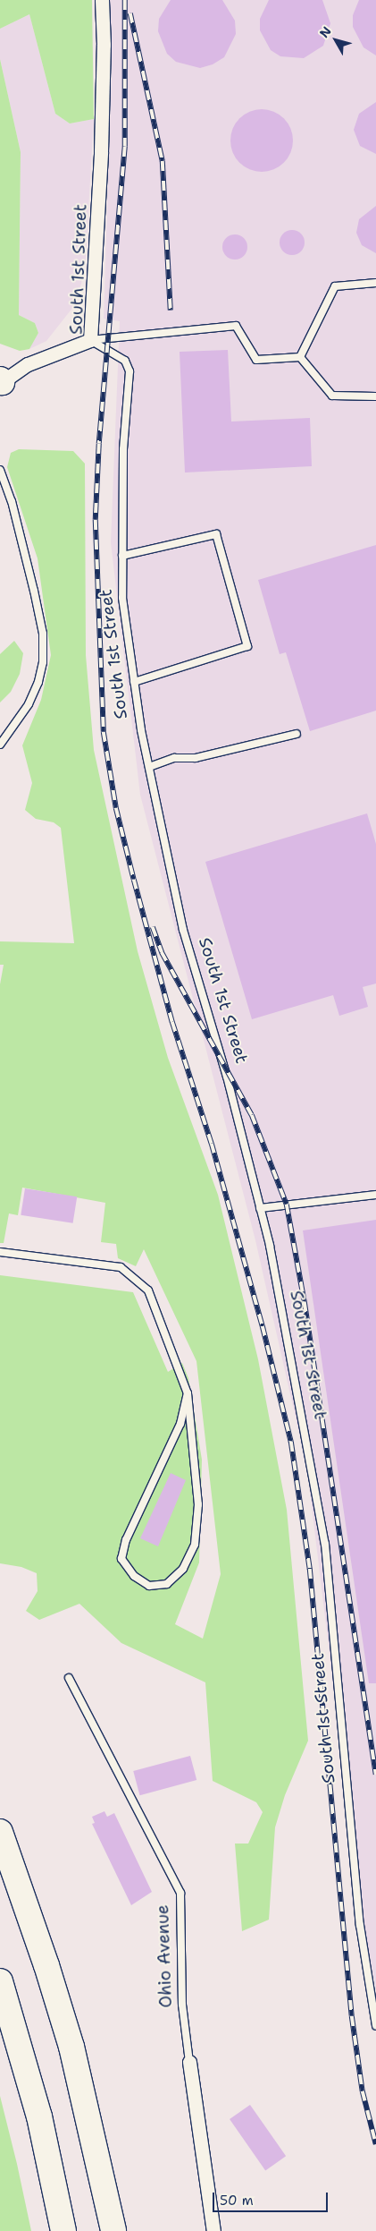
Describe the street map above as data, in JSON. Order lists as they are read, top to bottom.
{
  "streets": {
    "street": ["South 1st Street", "Ohio Avenue"]
  },
  "scale_bar": "50 m",
  "north": "top left"
}
